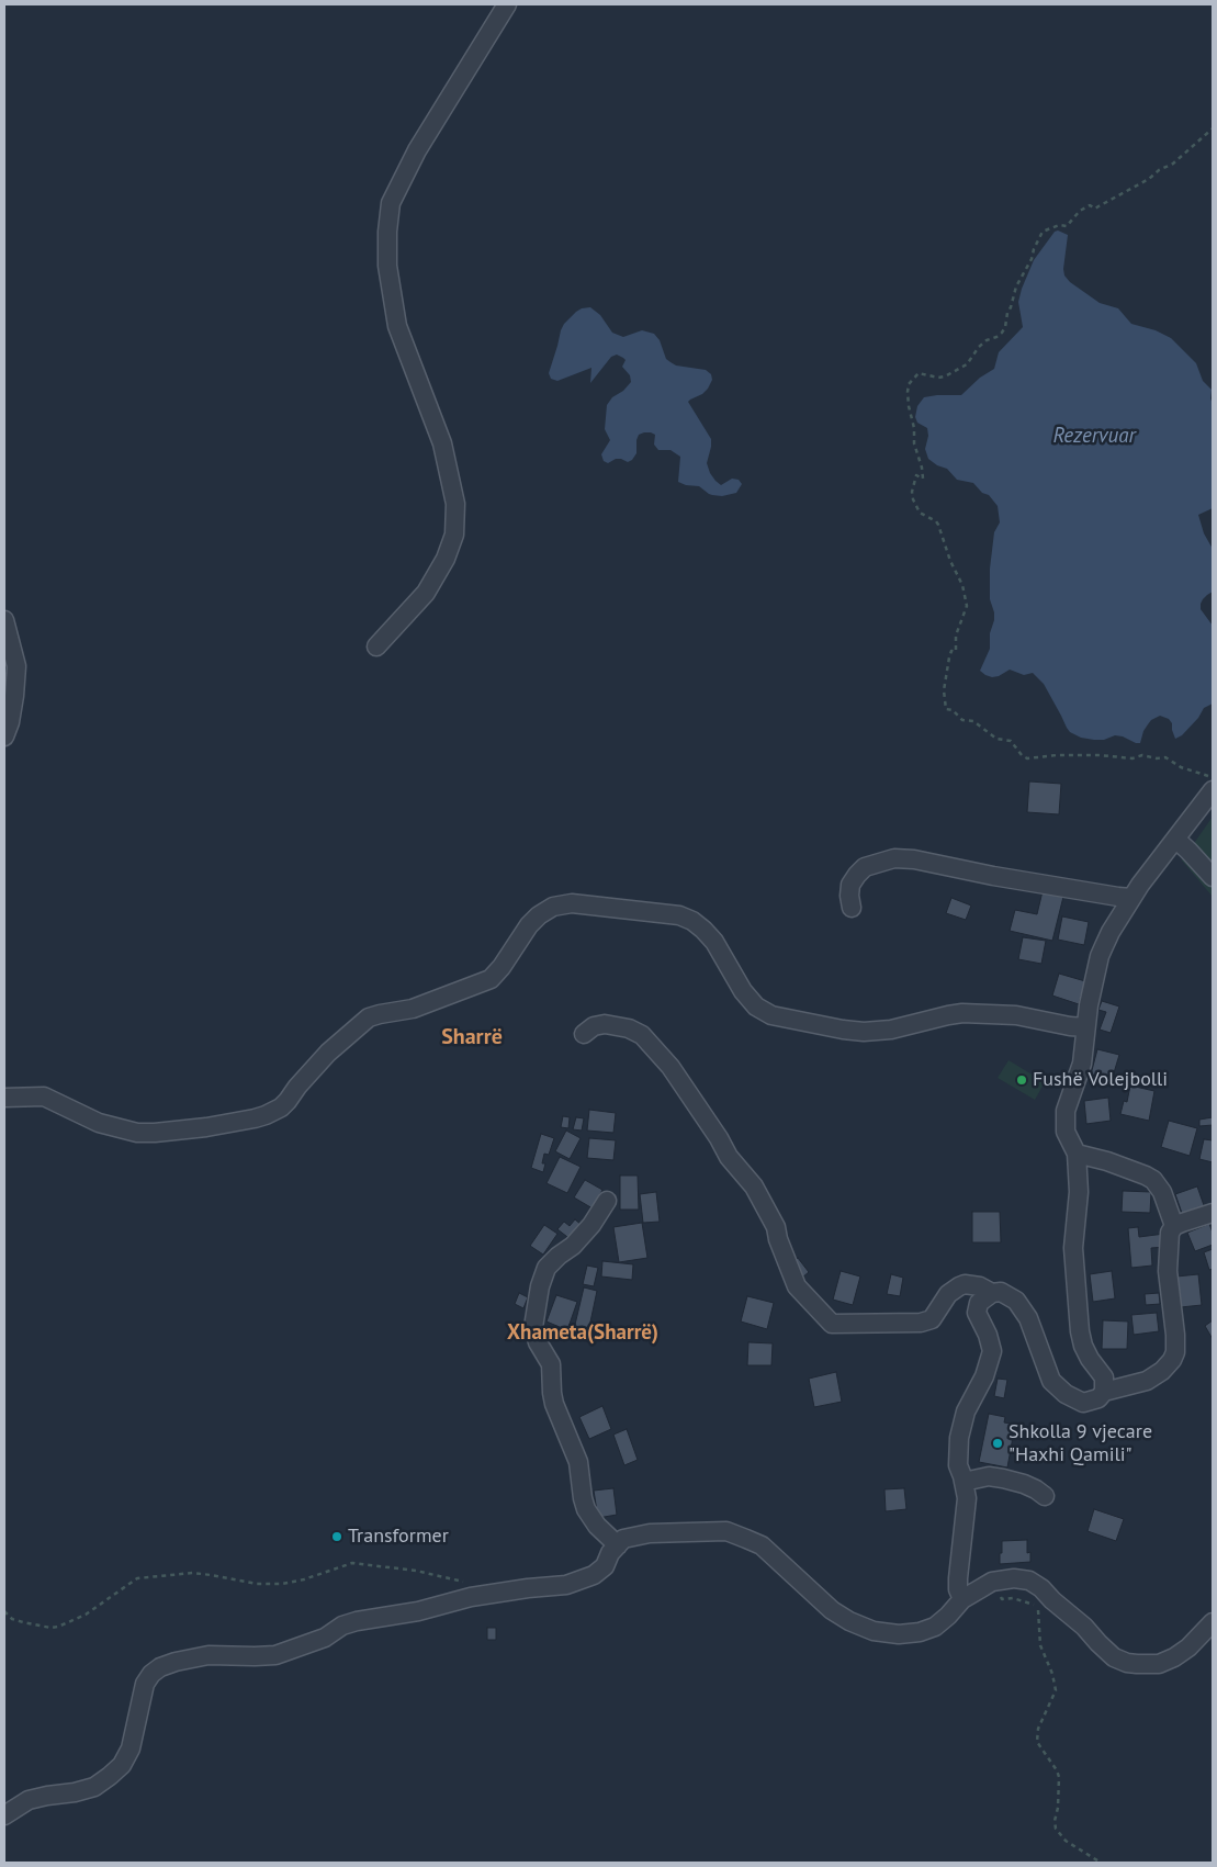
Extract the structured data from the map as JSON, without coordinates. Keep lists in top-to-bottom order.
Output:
{
  "districts": ["Sharrë", "Xhameta(Sharrë)"],
  "water": ["Rezervuar"],
  "places": ["Fushë Volejbolli", "Shkolla 9 vjecare \"Haxhi Qamili\"", "Transformer"]
}
